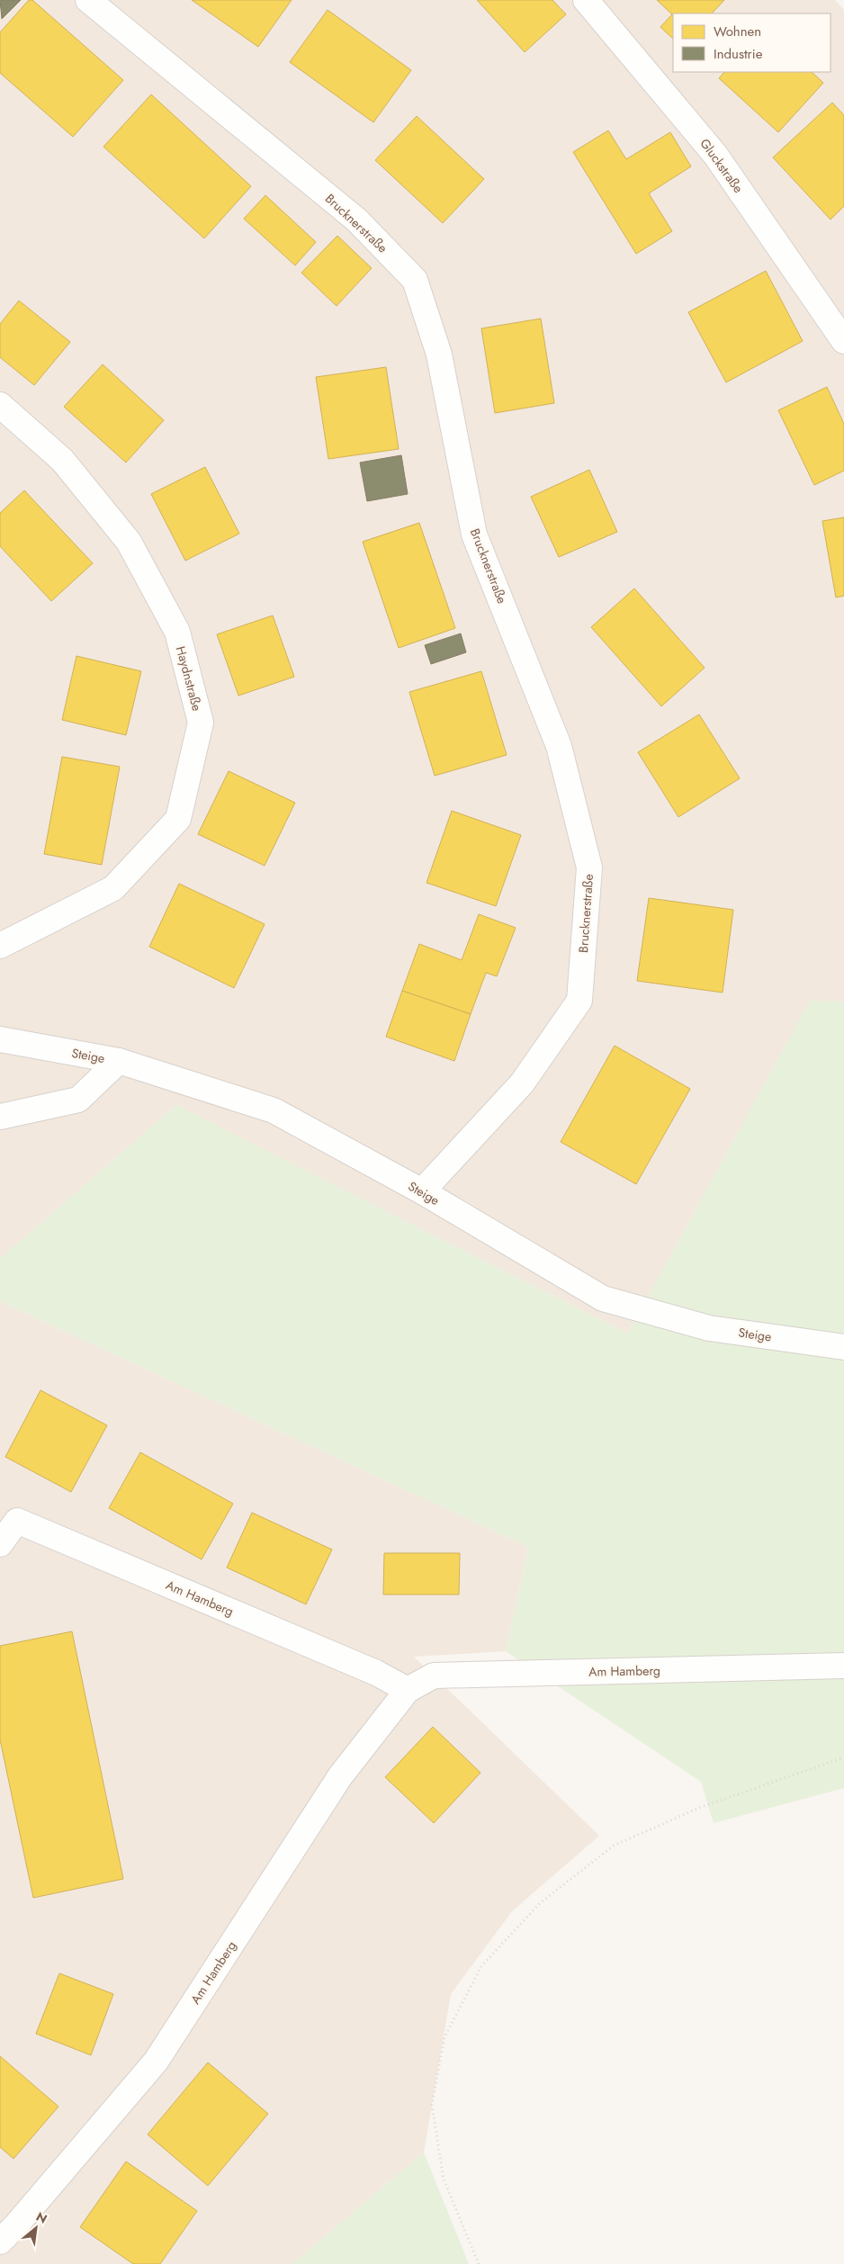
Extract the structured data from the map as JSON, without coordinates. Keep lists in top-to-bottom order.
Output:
{
  "streets": {
    "street": [
      "Gluckstraße",
      "Brucknerstraße",
      "Haydnstraße",
      "Steige",
      "Am Hamberg"
    ]
  },
  "crossings": [
    ["Brucknerstraße", "Steige"]
  ],
  "legend": ["Wohnen", "Industrie"],
  "north": "top right"
}
